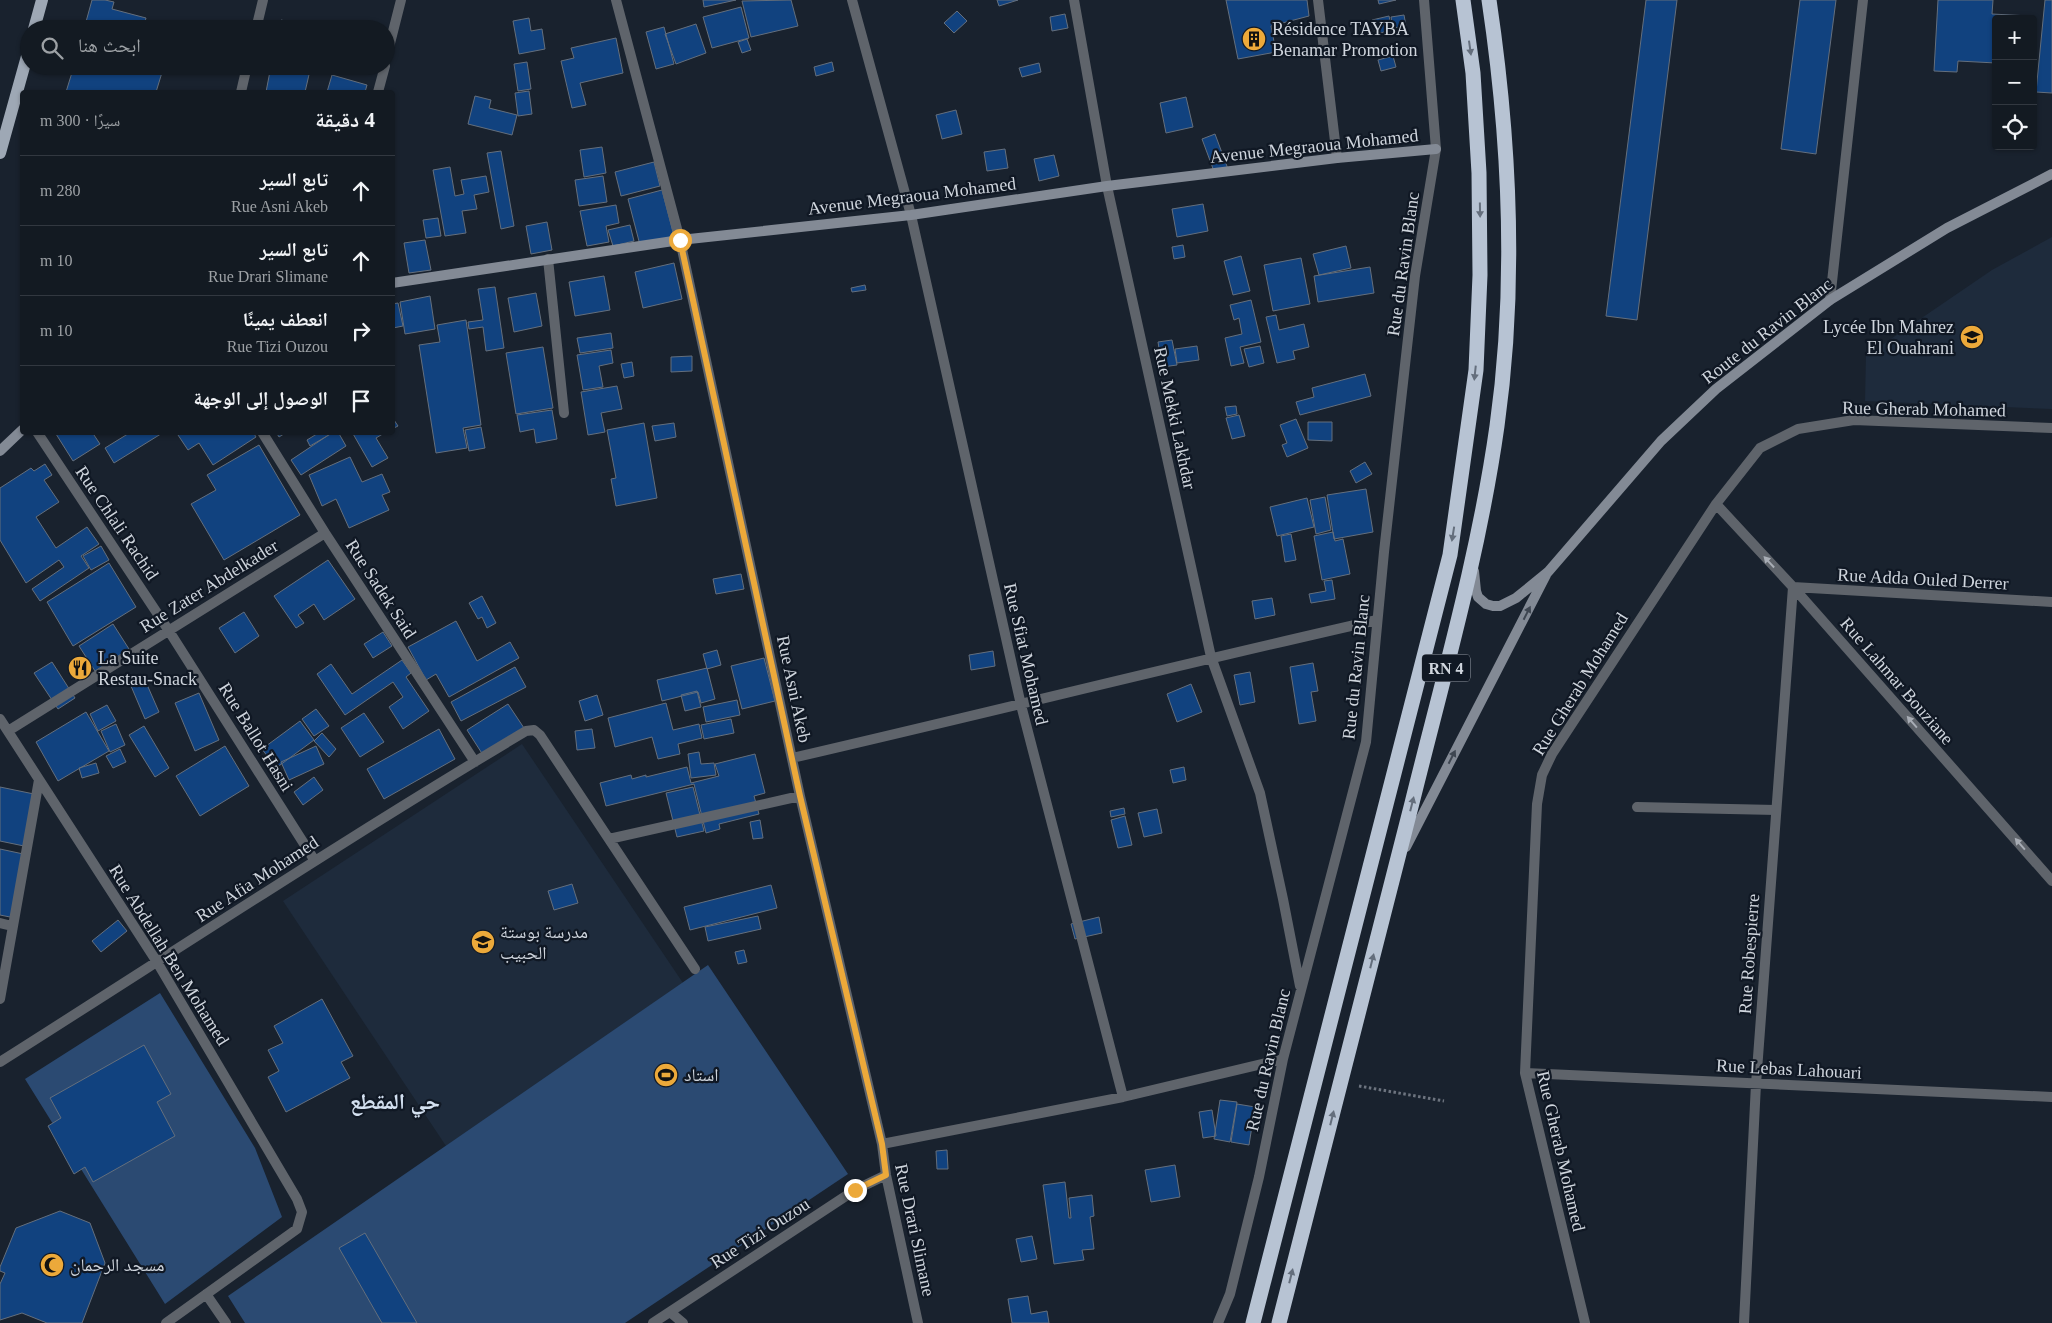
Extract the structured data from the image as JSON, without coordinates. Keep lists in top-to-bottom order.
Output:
{
  "streets": {
    "highway": ["RN 4"],
    "main road": ["Avenue Megraoua Mohamed", "Route du Ravin Blanc"],
    "street": [
      "Rue du Ravin Blanc",
      "Rue Gherab Mohamed",
      "Rue Mekki Lakhdar",
      "Rue Chlali Rachid",
      "Rue Adda Ouled Derrer",
      "Rue Zater Abdelkader",
      "Rue Sadek Said",
      "Rue Sfiat Mohamed",
      "Rue Lahmar Bouziane",
      "Rue Asni Akeb",
      "Rue Ballot Hasni",
      "Rue Afia Mohamed",
      "Rue Robespierre",
      "Rue Abdellah Ben Mohamed",
      "Rue Lebas Lahouari",
      "Rue Drari Slimane",
      "Rue Tizi Ouzou"
    ]
  },
  "crossings": [
    ["Avenue Megraoua Mohamed", "Rue du Ravin Blanc"],
    ["Avenue Megraoua Mohamed", "Rue Mekki Lakhdar"],
    ["Avenue Megraoua Mohamed", "Rue Sfiat Mohamed"],
    ["Avenue Megraoua Mohamed", "Rue Asni Akeb"],
    ["Rue du Ravin Blanc", "Rue Mekki Lakhdar"],
    ["Rue Gherab Mohamed", "Rue Lahmar Bouziane"],
    ["Rue Gherab Mohamed", "Rue Lebas Lahouari"],
    ["Rue Chlali Rachid", "Rue Zater Abdelkader"],
    ["Rue Chlali Rachid", "Rue Ballot Hasni"],
    ["Rue Adda Ouled Derrer", "Rue Lahmar Bouziane"],
    ["Rue Adda Ouled Derrer", "Rue Robespierre"],
    ["Rue Zater Abdelkader", "Rue Sadek Said"],
    ["Rue Zater Abdelkader", "Rue Ballot Hasni"],
    ["Rue Zater Abdelkader", "Rue Abdellah Ben Mohamed"],
    ["Rue Sadek Said", "Rue Afia Mohamed"],
    ["Rue Lahmar Bouziane", "Rue Robespierre"],
    ["Rue Asni Akeb", "Rue Drari Slimane"],
    ["Rue Ballot Hasni", "Rue Afia Mohamed"],
    ["Rue Afia Mohamed", "Rue Abdellah Ben Mohamed"],
    ["Rue Robespierre", "Rue Lebas Lahouari"],
    ["Rue Drari Slimane", "Rue Tizi Ouzou"]
  ],
  "one_way": ["Rue Lahmar Bouziane"],
  "districts": ["حي المقطع"],
  "places": {
    "building": ["Résidence TAYBA Benamar Promotion"],
    "school or university": ["Lycée Ibn Mahrez El Ouahrani", "مدرسة بوستة الحبيب"],
    "restaurant": ["La Suite Restau-Snack"],
    "sports": ["استاد"],
    "mosque": ["مسجد الرحمان"]
  },
  "page": {
    "map_buttons": ["+", "−"],
    "search": "ابحث هنا",
    "heading": ["4 دقيقة", "سيرًا · 300 m"],
    "list": [
      ["تابع السير", "Rue Asni Akeb", "280 m"],
      ["تابع السير", "Rue Drari Slimane", "10 m"],
      ["انعطف يمينًا", "Rue Tizi Ouzou", "10 m"],
      "الوصول إلى الوجهة"
    ]
  }
}
